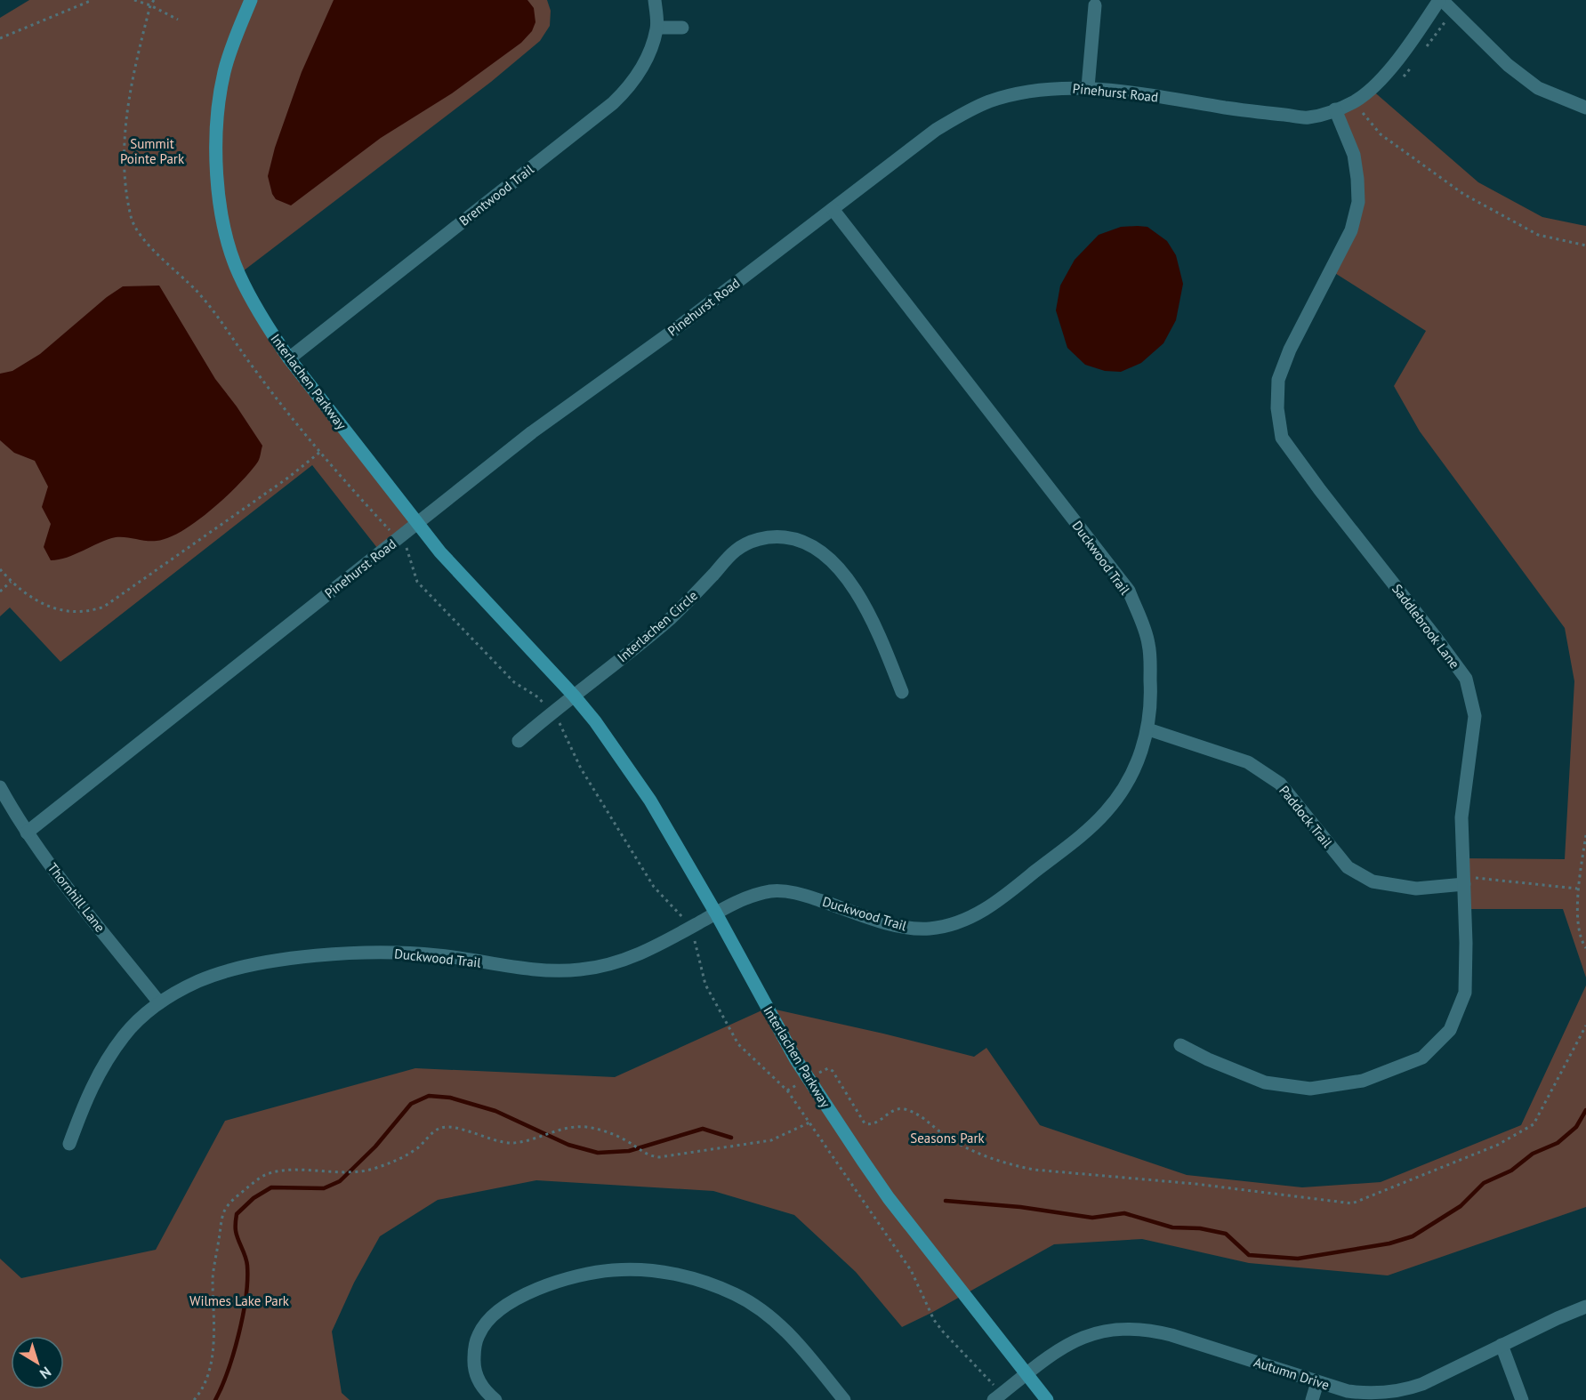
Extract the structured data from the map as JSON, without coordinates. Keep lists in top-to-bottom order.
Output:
{
  "streets": {
    "street": [
      "Pinehurst Road",
      "Brentwood Trail",
      "Interlachen Parkway",
      "Duckwood Trail",
      "Interlachen Circle",
      "Saddlebrook Lane",
      "Paddock Trail",
      "Thornhill Lane",
      "Autumn Drive"
    ]
  },
  "crossings": [
    ["Pinehurst Road", "Interlachen Parkway"],
    ["Pinehurst Road", "Duckwood Trail"],
    ["Pinehurst Road", "Saddlebrook Lane"],
    ["Pinehurst Road", "Thornhill Lane"],
    ["Brentwood Trail", "Interlachen Parkway"],
    ["Interlachen Parkway", "Duckwood Trail"],
    ["Interlachen Parkway", "Interlachen Circle"],
    ["Interlachen Parkway", "Autumn Drive"],
    ["Duckwood Trail", "Paddock Trail"],
    ["Duckwood Trail", "Thornhill Lane"],
    ["Saddlebrook Lane", "Paddock Trail"]
  ],
  "parks": ["Summit Pointe Park", "Seasons Park", "Wilmes Lake Park"],
  "north": "bottom right"
}
